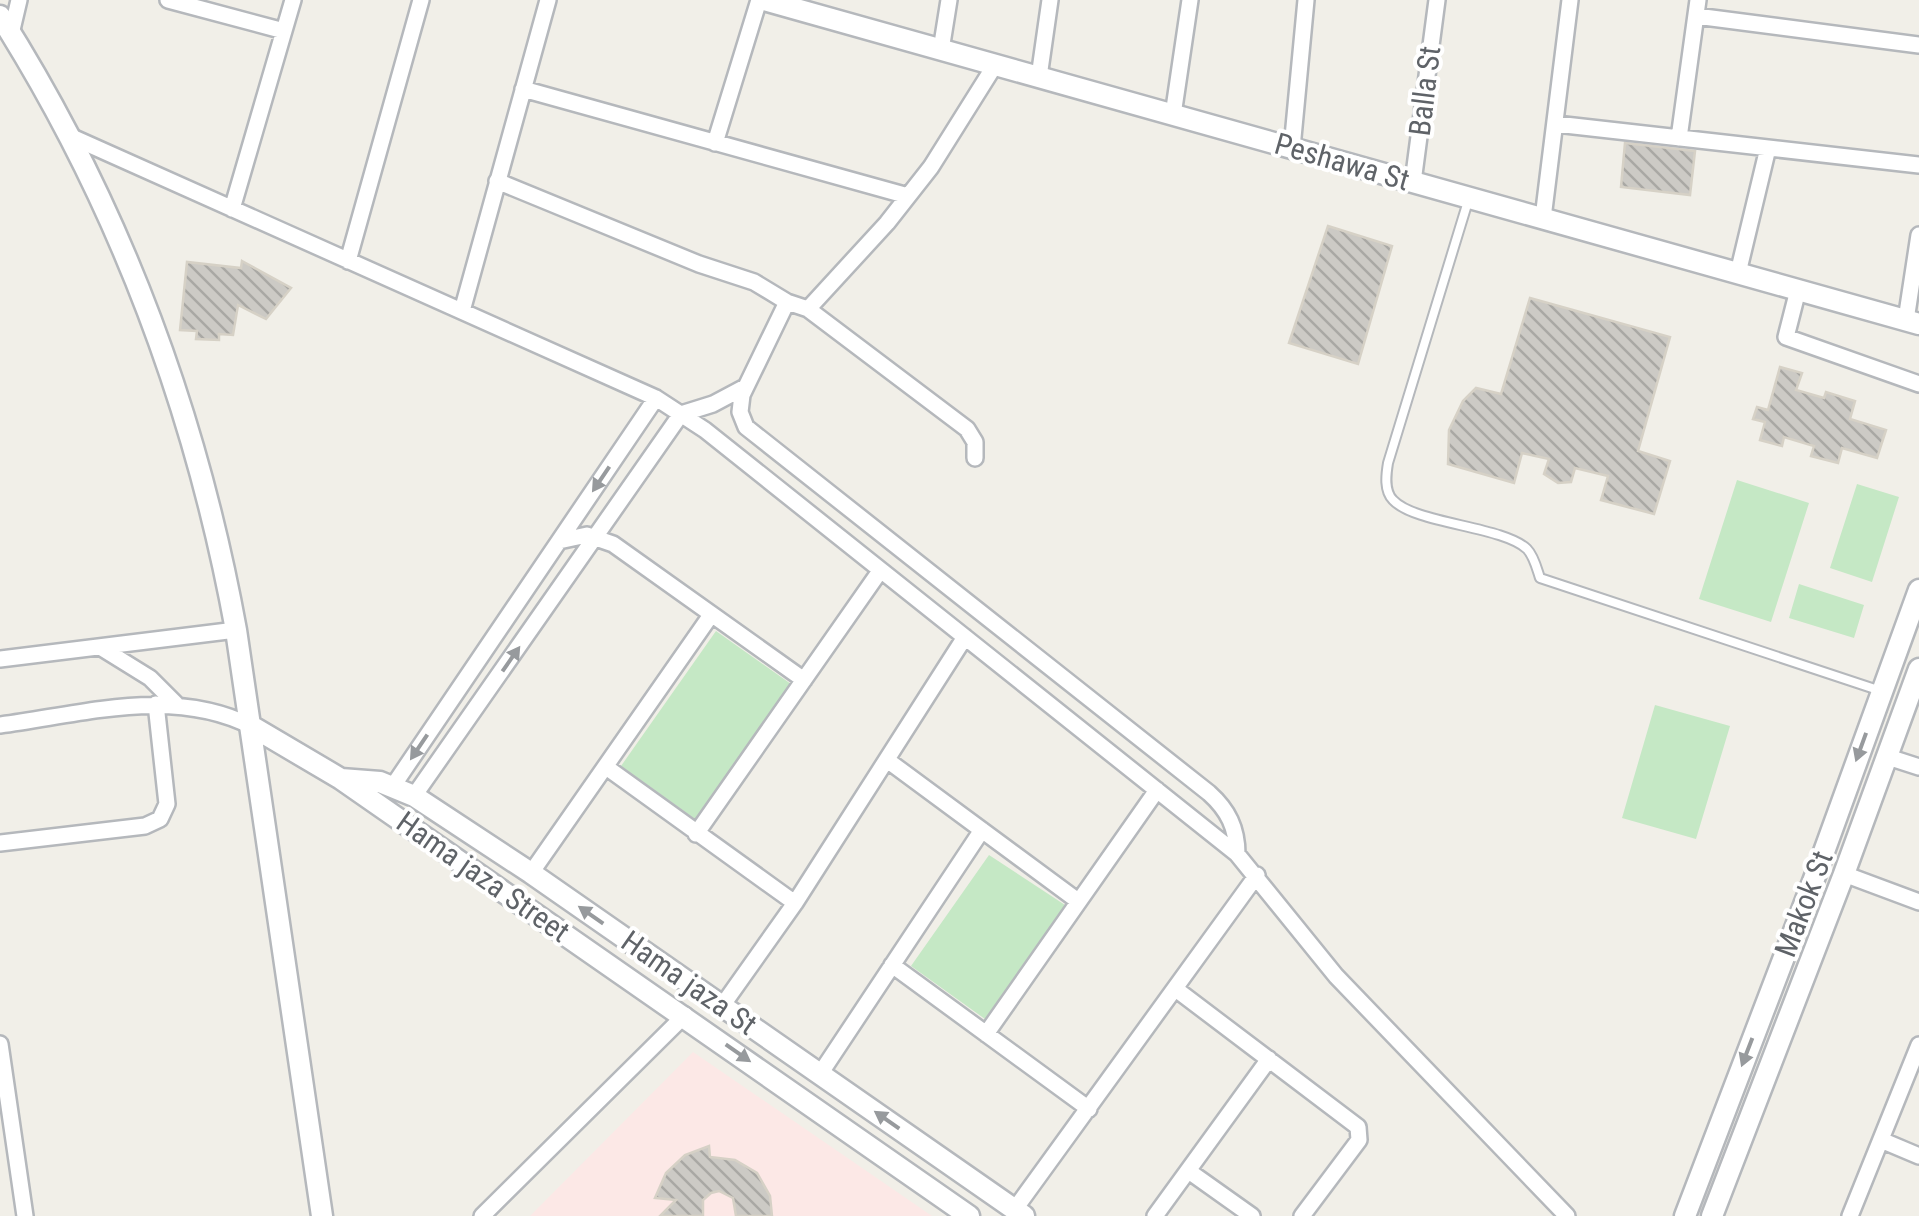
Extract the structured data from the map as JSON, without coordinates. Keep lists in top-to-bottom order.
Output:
{
  "streets": {
    "street": [
      "Balla St",
      "Peshawa St",
      "Hama jaza Street",
      "Makok St",
      "Hama jaza St"
    ]
  },
  "crossings": [
    ["Balla St", "Peshawa St"],
    ["Hama jaza Street", "Hama jaza St"]
  ]
}
